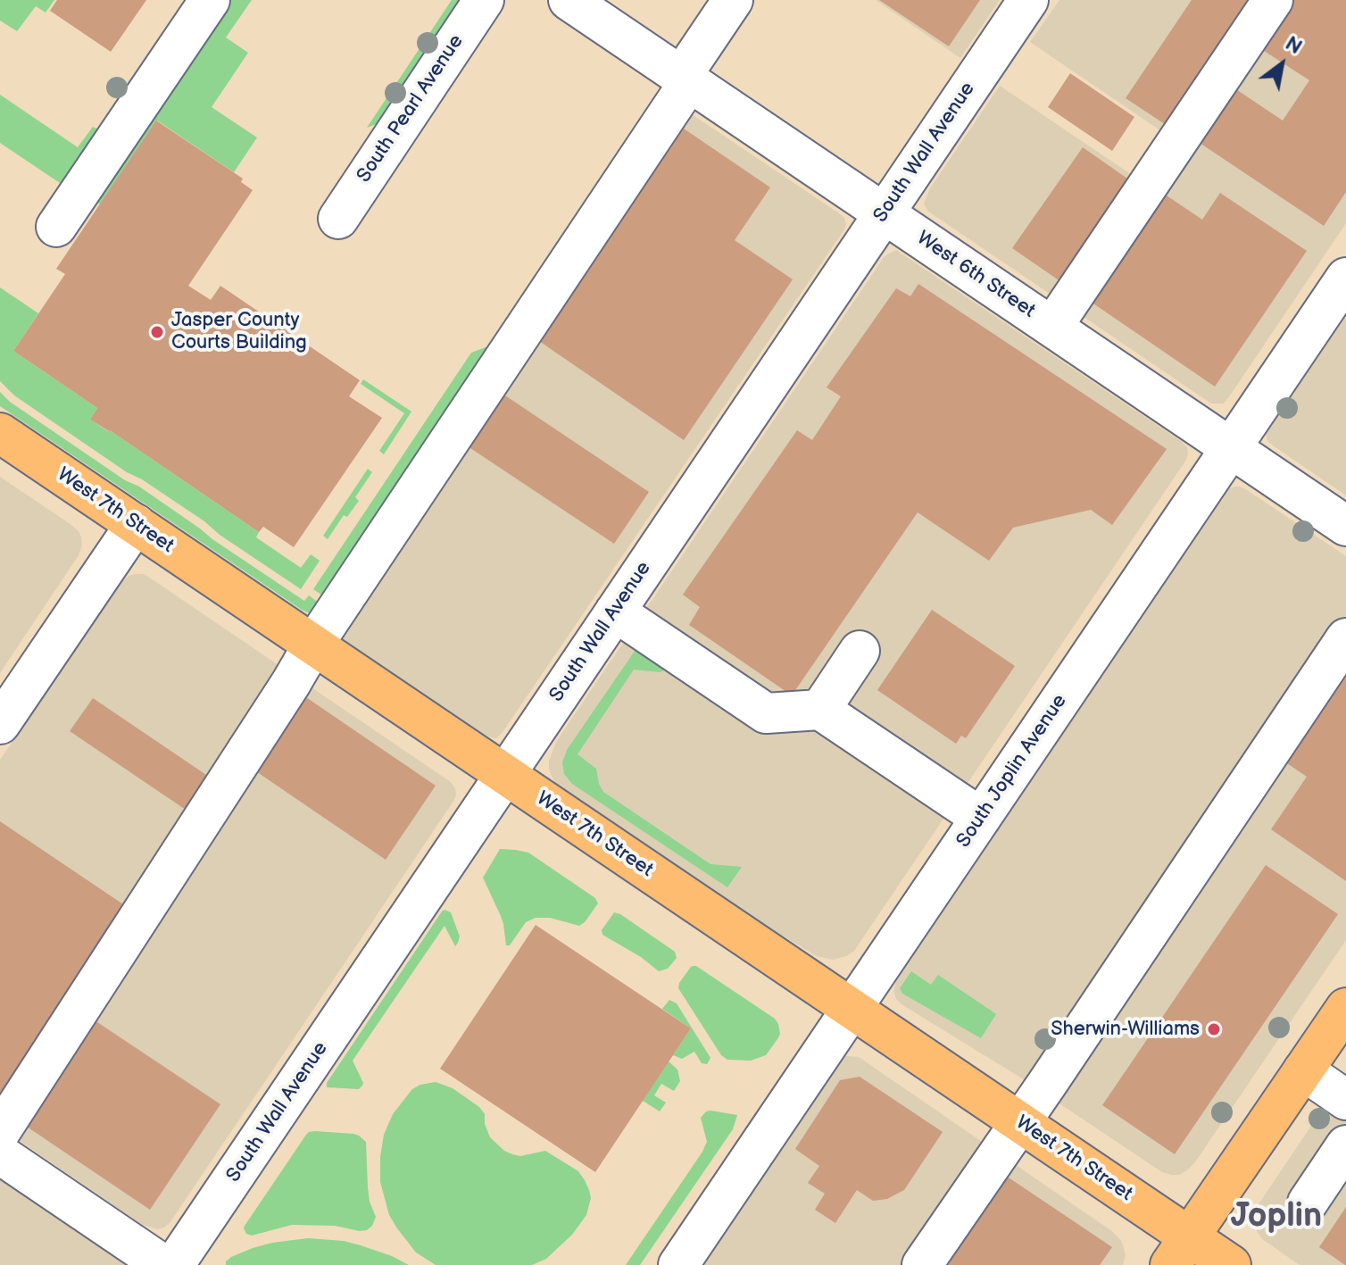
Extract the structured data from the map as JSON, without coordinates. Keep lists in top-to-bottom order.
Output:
{
  "streets": {
    "main road": ["West 7th Street"],
    "street": [
      "South Pearl Avenue",
      "South Wall Avenue",
      "West 6th Street",
      "South Joplin Avenue"
    ]
  },
  "crossings": [
    ["South Wall Avenue", "West 6th Street"],
    ["South Wall Avenue", "West 7th Street"],
    ["West 6th Street", "South Joplin Avenue"],
    ["West 7th Street", "South Joplin Avenue"]
  ],
  "districts": ["Joplin"],
  "places": ["Jasper County Courts Building", "Sherwin-Williams"],
  "north": "top right"
}
